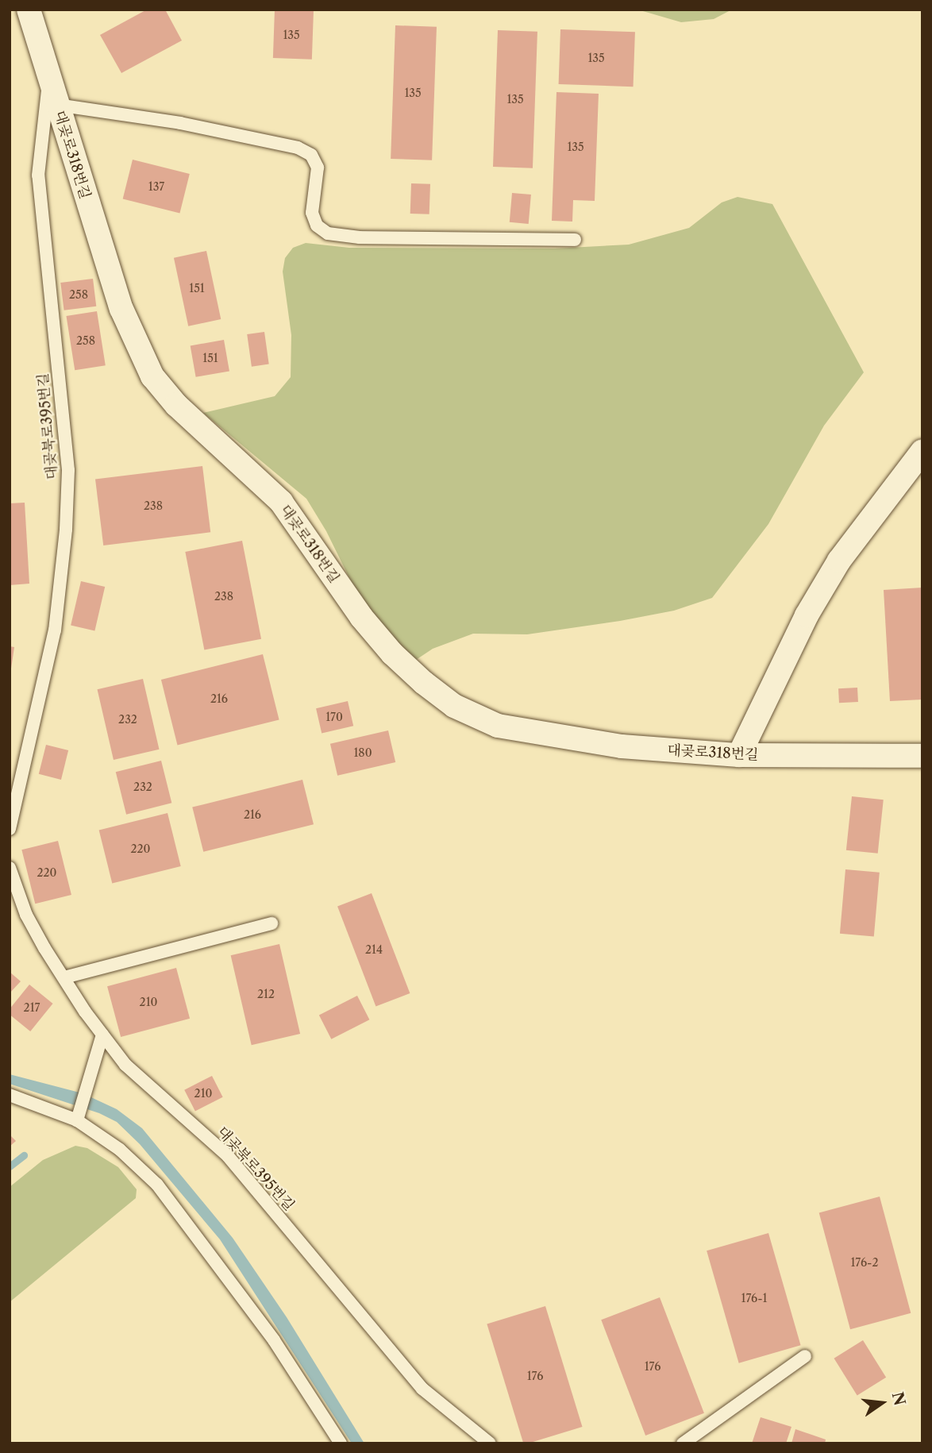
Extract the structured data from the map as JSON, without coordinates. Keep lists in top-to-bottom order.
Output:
{
  "streets": {
    "street": ["대곶로318번길"],
    "lane": ["대곶북로395번길"]
  },
  "crossings": [
    ["대곶로318번길", "대곶북로395번길"]
  ],
  "house_numbers": [
    "135",
    "135",
    "135",
    "135",
    "135",
    "137",
    "151",
    "258",
    "258",
    "151",
    "238",
    "238",
    "216",
    "170",
    "232",
    "180",
    "232",
    "216",
    "220",
    "220",
    "214",
    "212",
    "210",
    "217",
    "210",
    "176-2",
    "176-1",
    "176",
    "176"
  ],
  "north": "right"
}
